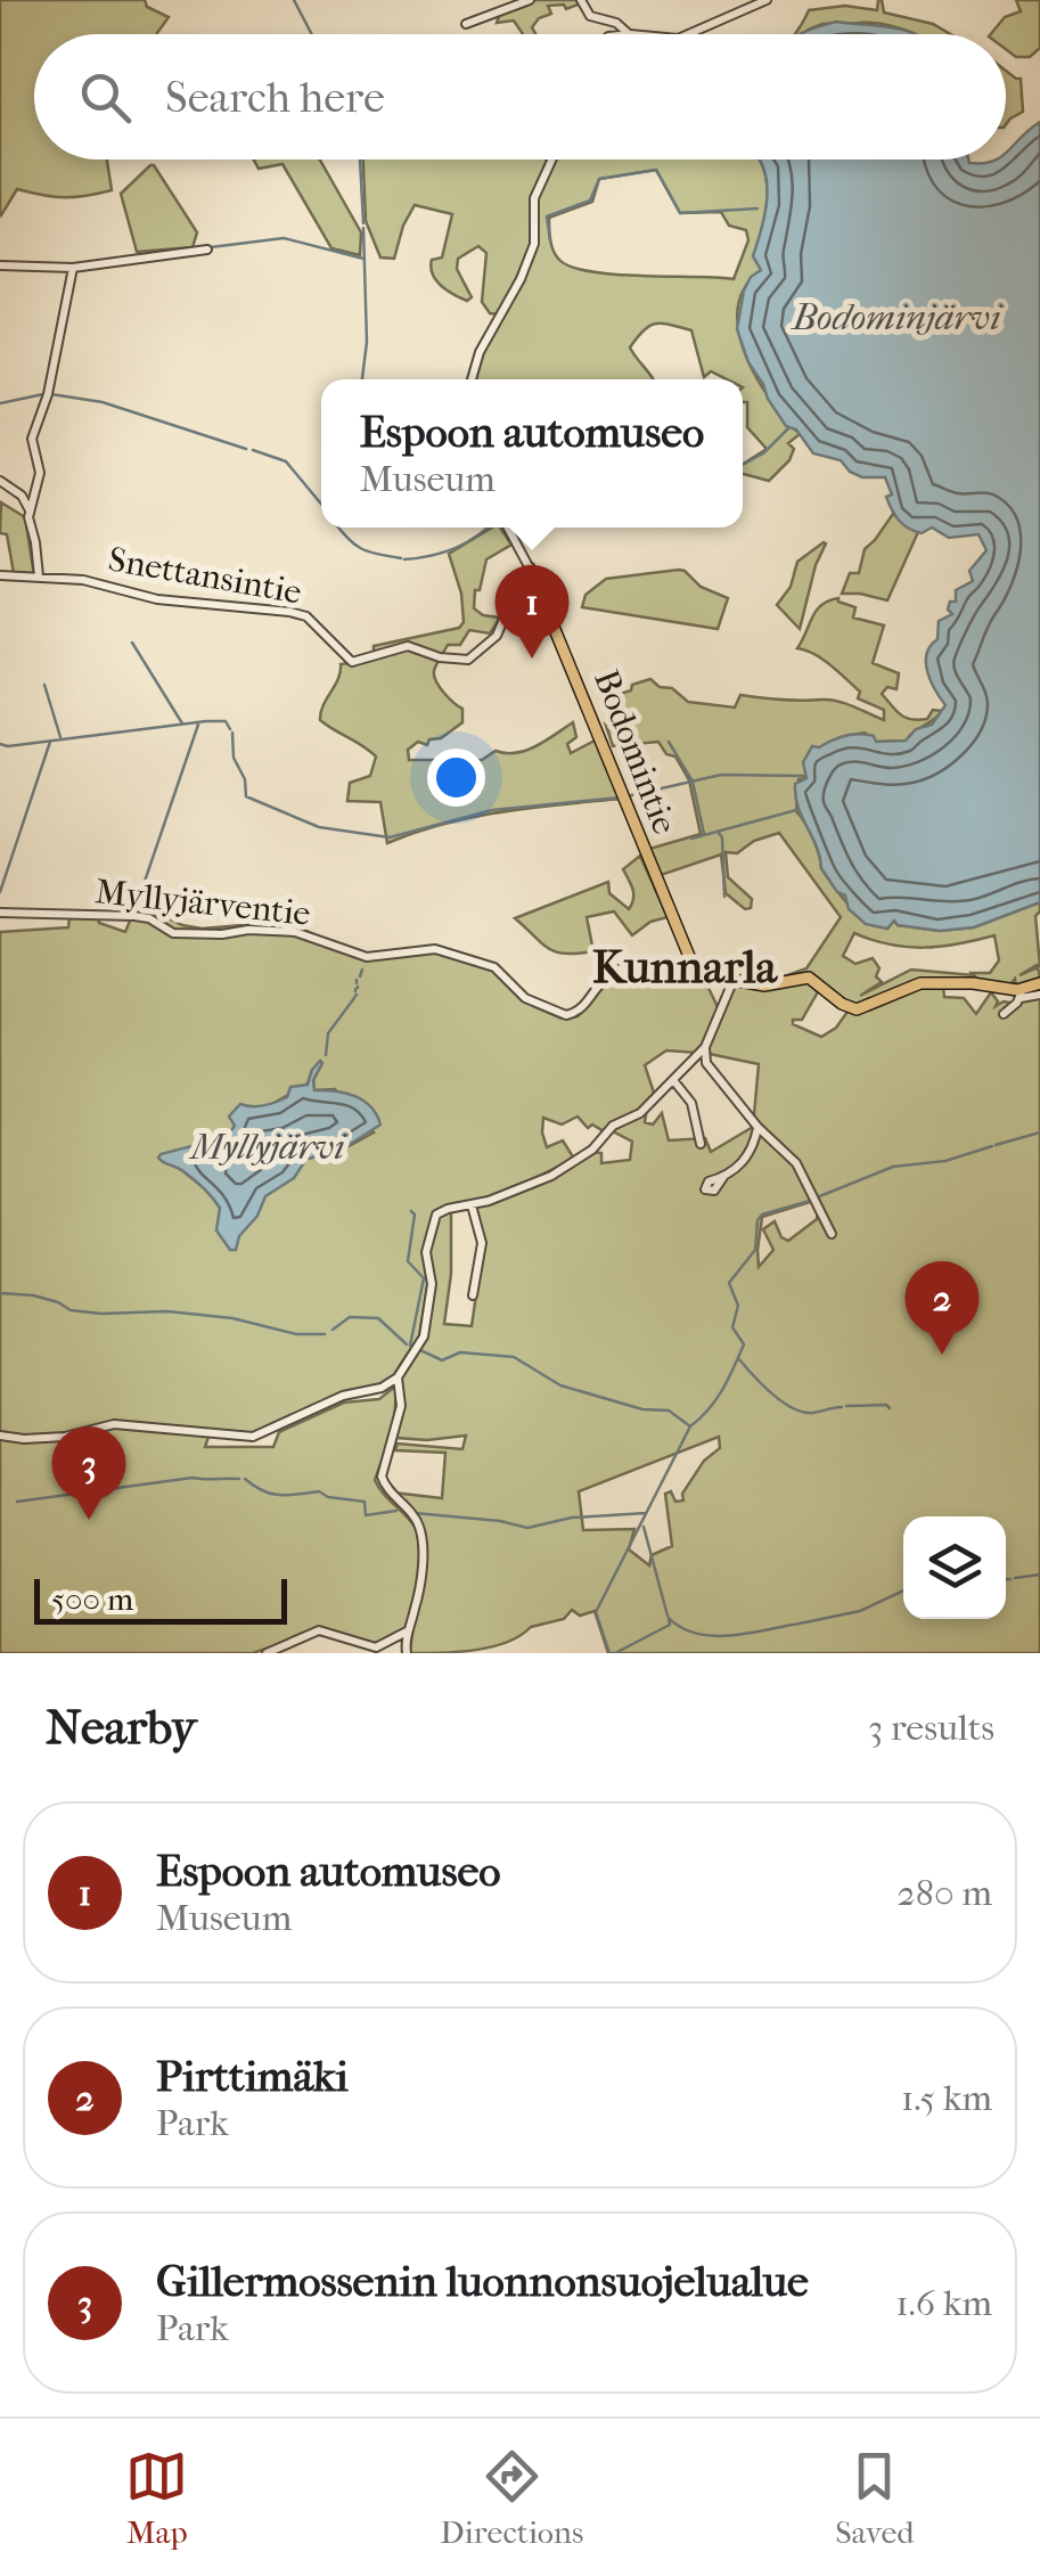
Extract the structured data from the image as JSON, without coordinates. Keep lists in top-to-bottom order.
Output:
{
  "streets": {
    "main road": ["Bodomintie"],
    "street": ["Snettansintie", "Myllyjärventie"]
  },
  "crossings": [
    ["Snettansintie", "Bodomintie"],
    ["Bodomintie", "Myllyjärventie"]
  ],
  "districts": ["Kunnarla"],
  "water": ["Bodominjärvi", "Myllyjärvi"],
  "scale_bar": "500 m",
  "page": {
    "search": "Search here",
    "popup": ["Espoon automuseo", "Museum"],
    "pins": ["1", "2", "3"],
    "scale": "500 m",
    "heading": ["Nearby", "3 results"],
    "list": [
      {
        "mark": "1",
        "name": "Espoon automuseo",
        "note": "Museum",
        "value": "280 m"
      },
      {
        "mark": "2",
        "name": "Pirttimäki",
        "note": "Park",
        "value": "1.5 km"
      },
      {
        "mark": "3",
        "name": "Gillermossenin luonnonsuojelualue",
        "note": "Park",
        "value": "1.6 km"
      }
    ],
    "nav": ["Map", "Directions", "Saved"]
  }
}
